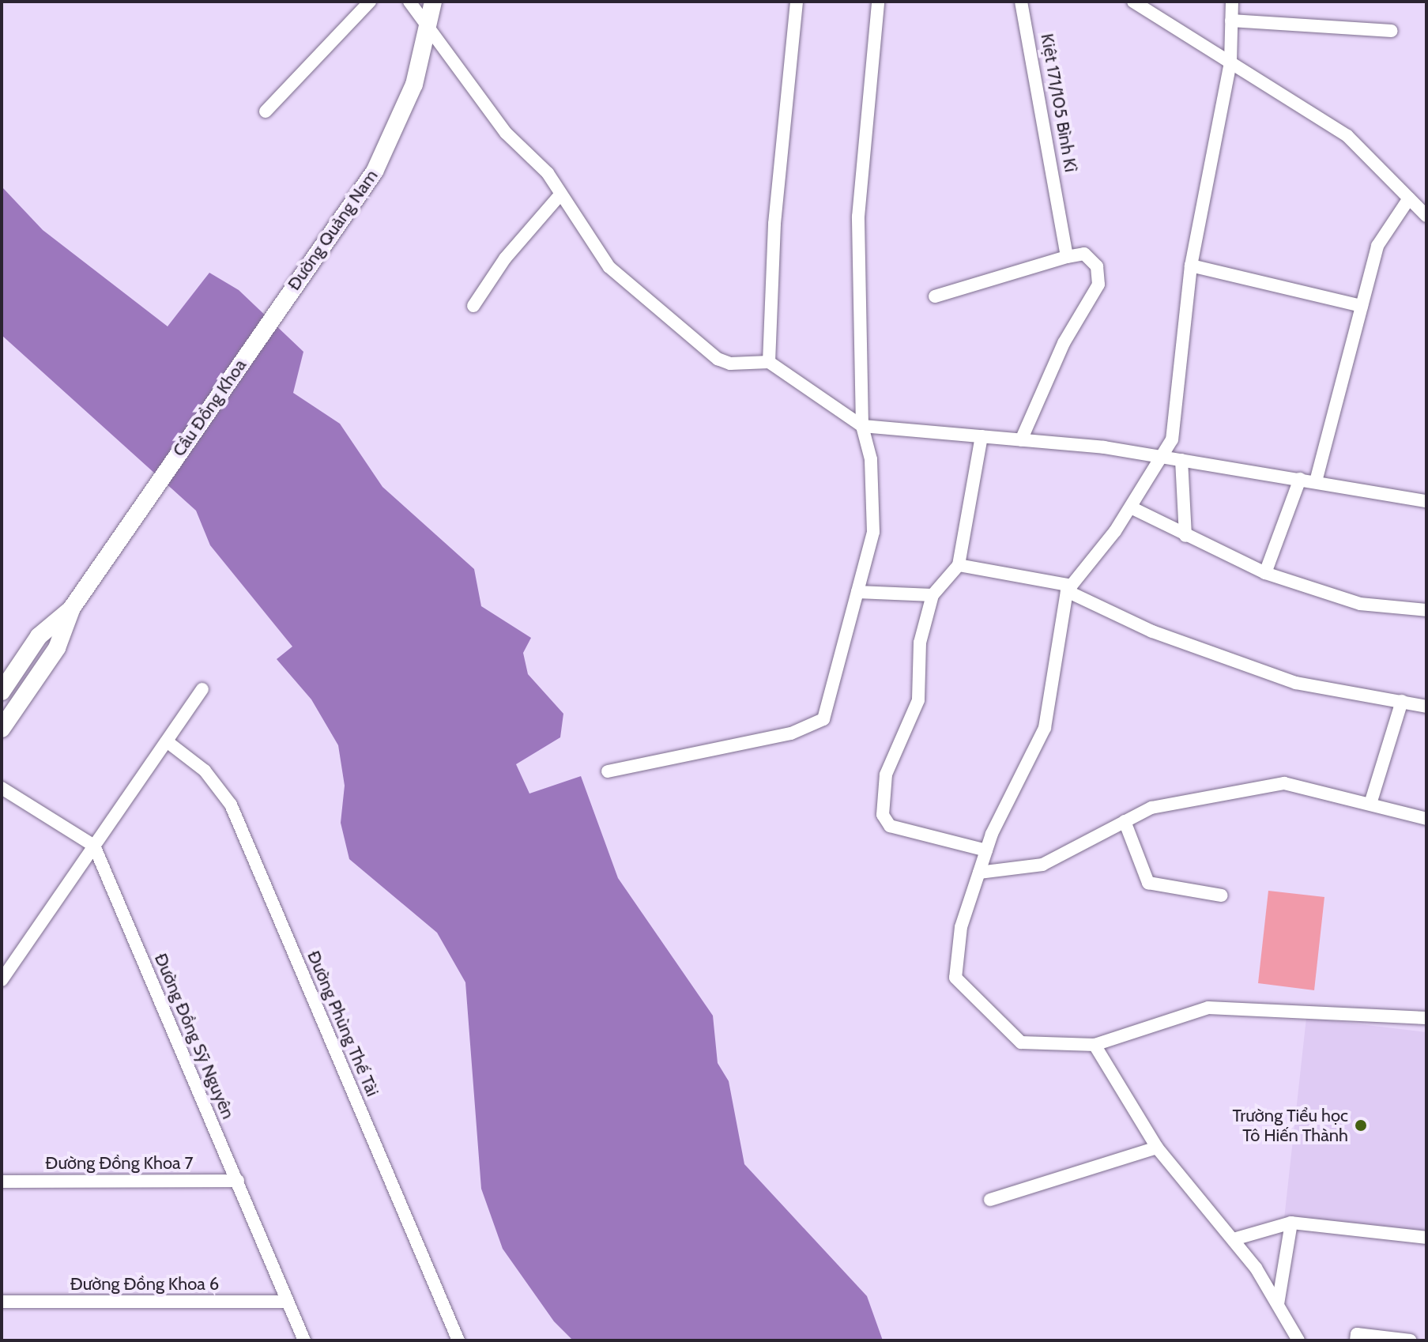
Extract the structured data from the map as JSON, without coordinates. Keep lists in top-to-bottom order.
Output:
{
  "streets": {
    "main road": ["Đường Quảng Nam", "Cầu Đồng Khoa"],
    "street": [
      "Kiệt 171/105 Bình Kì",
      "Đường Phùng Thế Tài",
      "Đường Đồng Sỹ Nguyên",
      "Đường Đồng Khoa 7",
      "Đường Đồng Khoa 6"
    ]
  },
  "crossings": [
    ["Đường Quảng Nam", "Cầu Đồng Khoa"],
    ["Đường Đồng Sỹ Nguyên", "Đường Đồng Khoa 7"],
    ["Đường Đồng Sỹ Nguyên", "Đường Đồng Khoa 6"]
  ],
  "places": ["Trường Tiểu học Tô Hiến Thành"]
}
